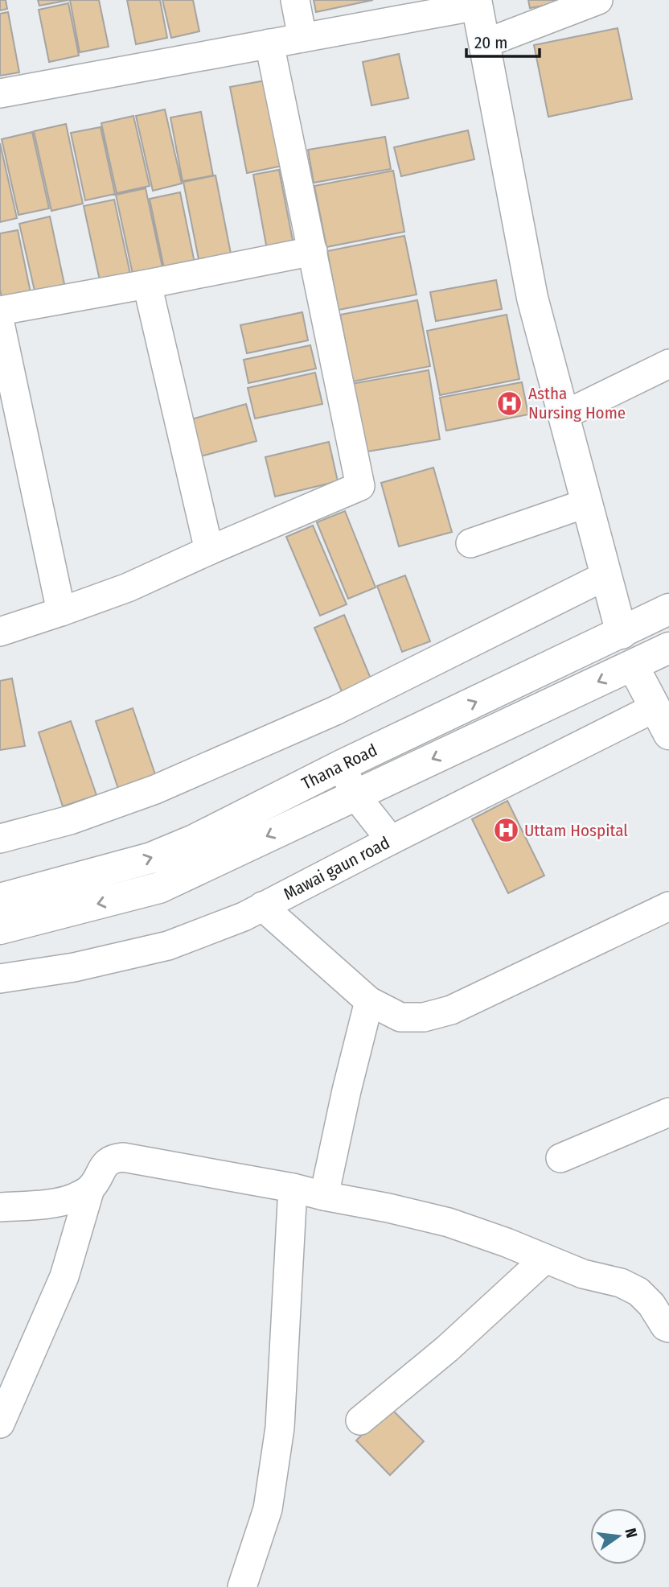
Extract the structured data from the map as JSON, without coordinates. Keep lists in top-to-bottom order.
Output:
{
  "streets": {
    "street": ["Thana Road", "Mawai gaun road"]
  },
  "places": {
    "hospital": ["Astha Nursing Home", "Uttam Hospital"]
  },
  "scale_bar": "20 m",
  "north": "right"
}
